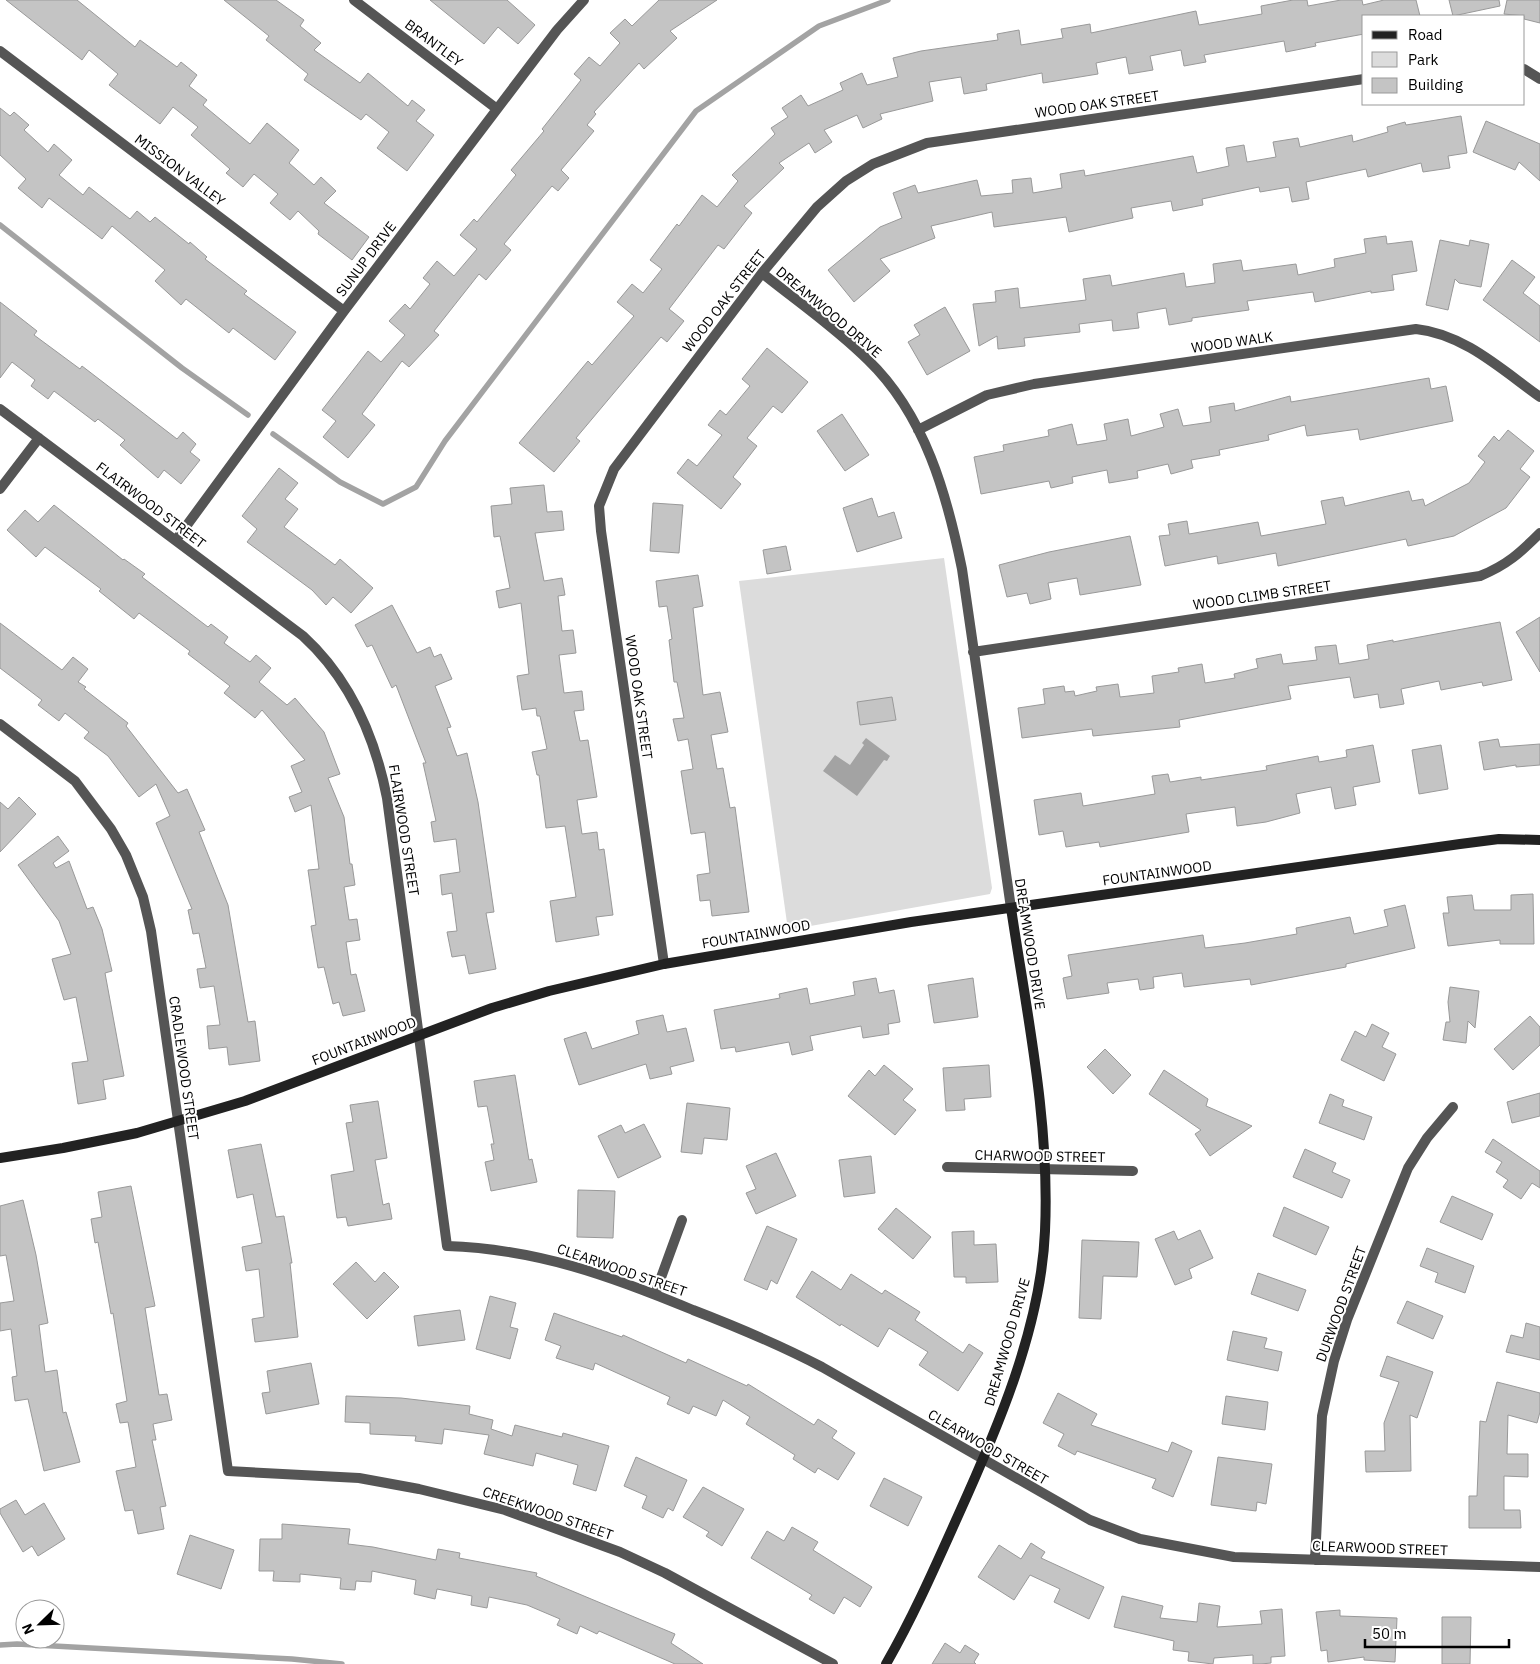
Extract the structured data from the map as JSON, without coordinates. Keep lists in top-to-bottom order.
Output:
{
  "streets": {
    "street": [
      "BRANTLEY",
      "WOOD OAK STREET",
      "MISSION VALLEY",
      "SUNUP DRIVE",
      "DREAMWOOD DRIVE",
      "WOOD WALK",
      "FLAIRWOOD STREET",
      "WOOD CLIMB STREET",
      "FOUNTAINWOOD",
      "CRADLEWOOD STREET",
      "CHARWOOD STREET",
      "CLEARWOOD STREET",
      "DURWOOD STREET",
      "CREEKWOOD STREET"
    ]
  },
  "crossings": [
    ["BRANTLEY", "SUNUP DRIVE"],
    ["WOOD OAK STREET", "DREAMWOOD DRIVE"],
    ["WOOD OAK STREET", "FOUNTAINWOOD"],
    ["MISSION VALLEY", "SUNUP DRIVE"],
    ["SUNUP DRIVE", "FLAIRWOOD STREET"],
    ["DREAMWOOD DRIVE", "WOOD WALK"],
    ["DREAMWOOD DRIVE", "WOOD CLIMB STREET"],
    ["DREAMWOOD DRIVE", "FOUNTAINWOOD"],
    ["DREAMWOOD DRIVE", "CHARWOOD STREET"],
    ["DREAMWOOD DRIVE", "CLEARWOOD STREET"],
    ["FLAIRWOOD STREET", "FOUNTAINWOOD"],
    ["FLAIRWOOD STREET", "CLEARWOOD STREET"],
    ["FOUNTAINWOOD", "CRADLEWOOD STREET"],
    ["CRADLEWOOD STREET", "CREEKWOOD STREET"],
    ["CLEARWOOD STREET", "DURWOOD STREET"]
  ],
  "legend": ["Road", "Park", "Building"],
  "scale_bar": "50 m",
  "north": "bottom left"
}
